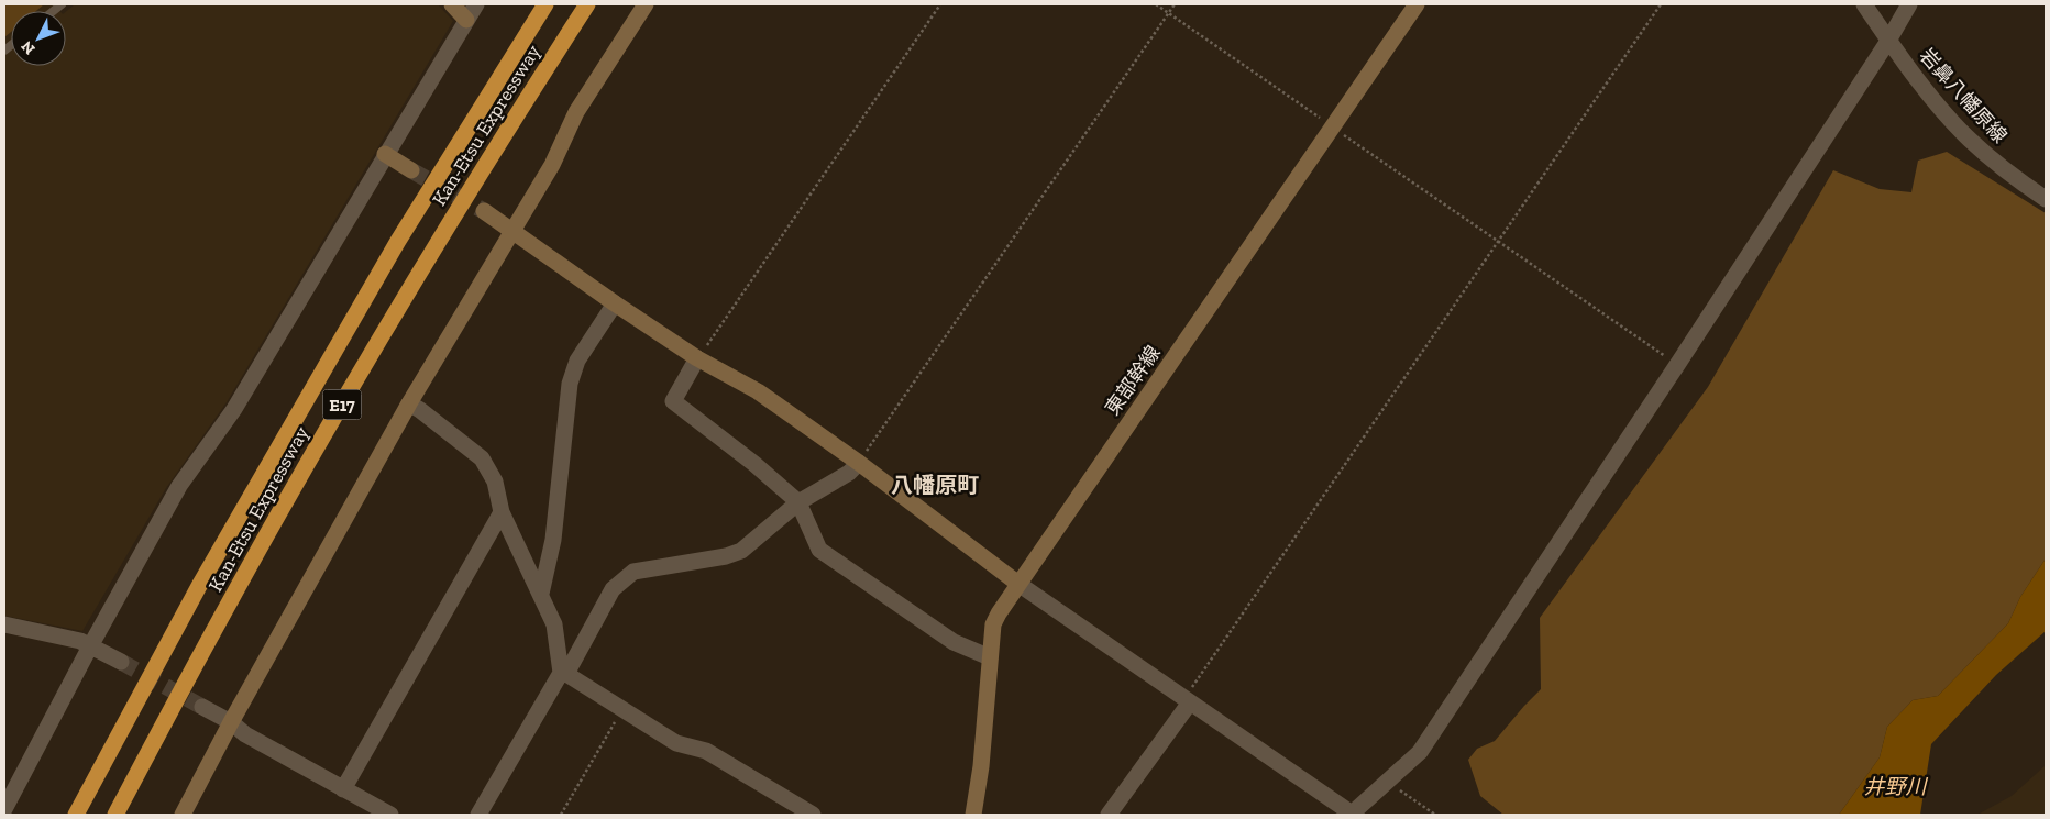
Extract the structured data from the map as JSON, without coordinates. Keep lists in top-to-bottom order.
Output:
{
  "streets": {
    "highway": ["Kan-Etsu Expressway", "E17"],
    "street": ["岩鼻八幡原線", "東部幹線"]
  },
  "districts": ["八幡原町"],
  "water": ["井野川"],
  "north": "bottom left"
}
